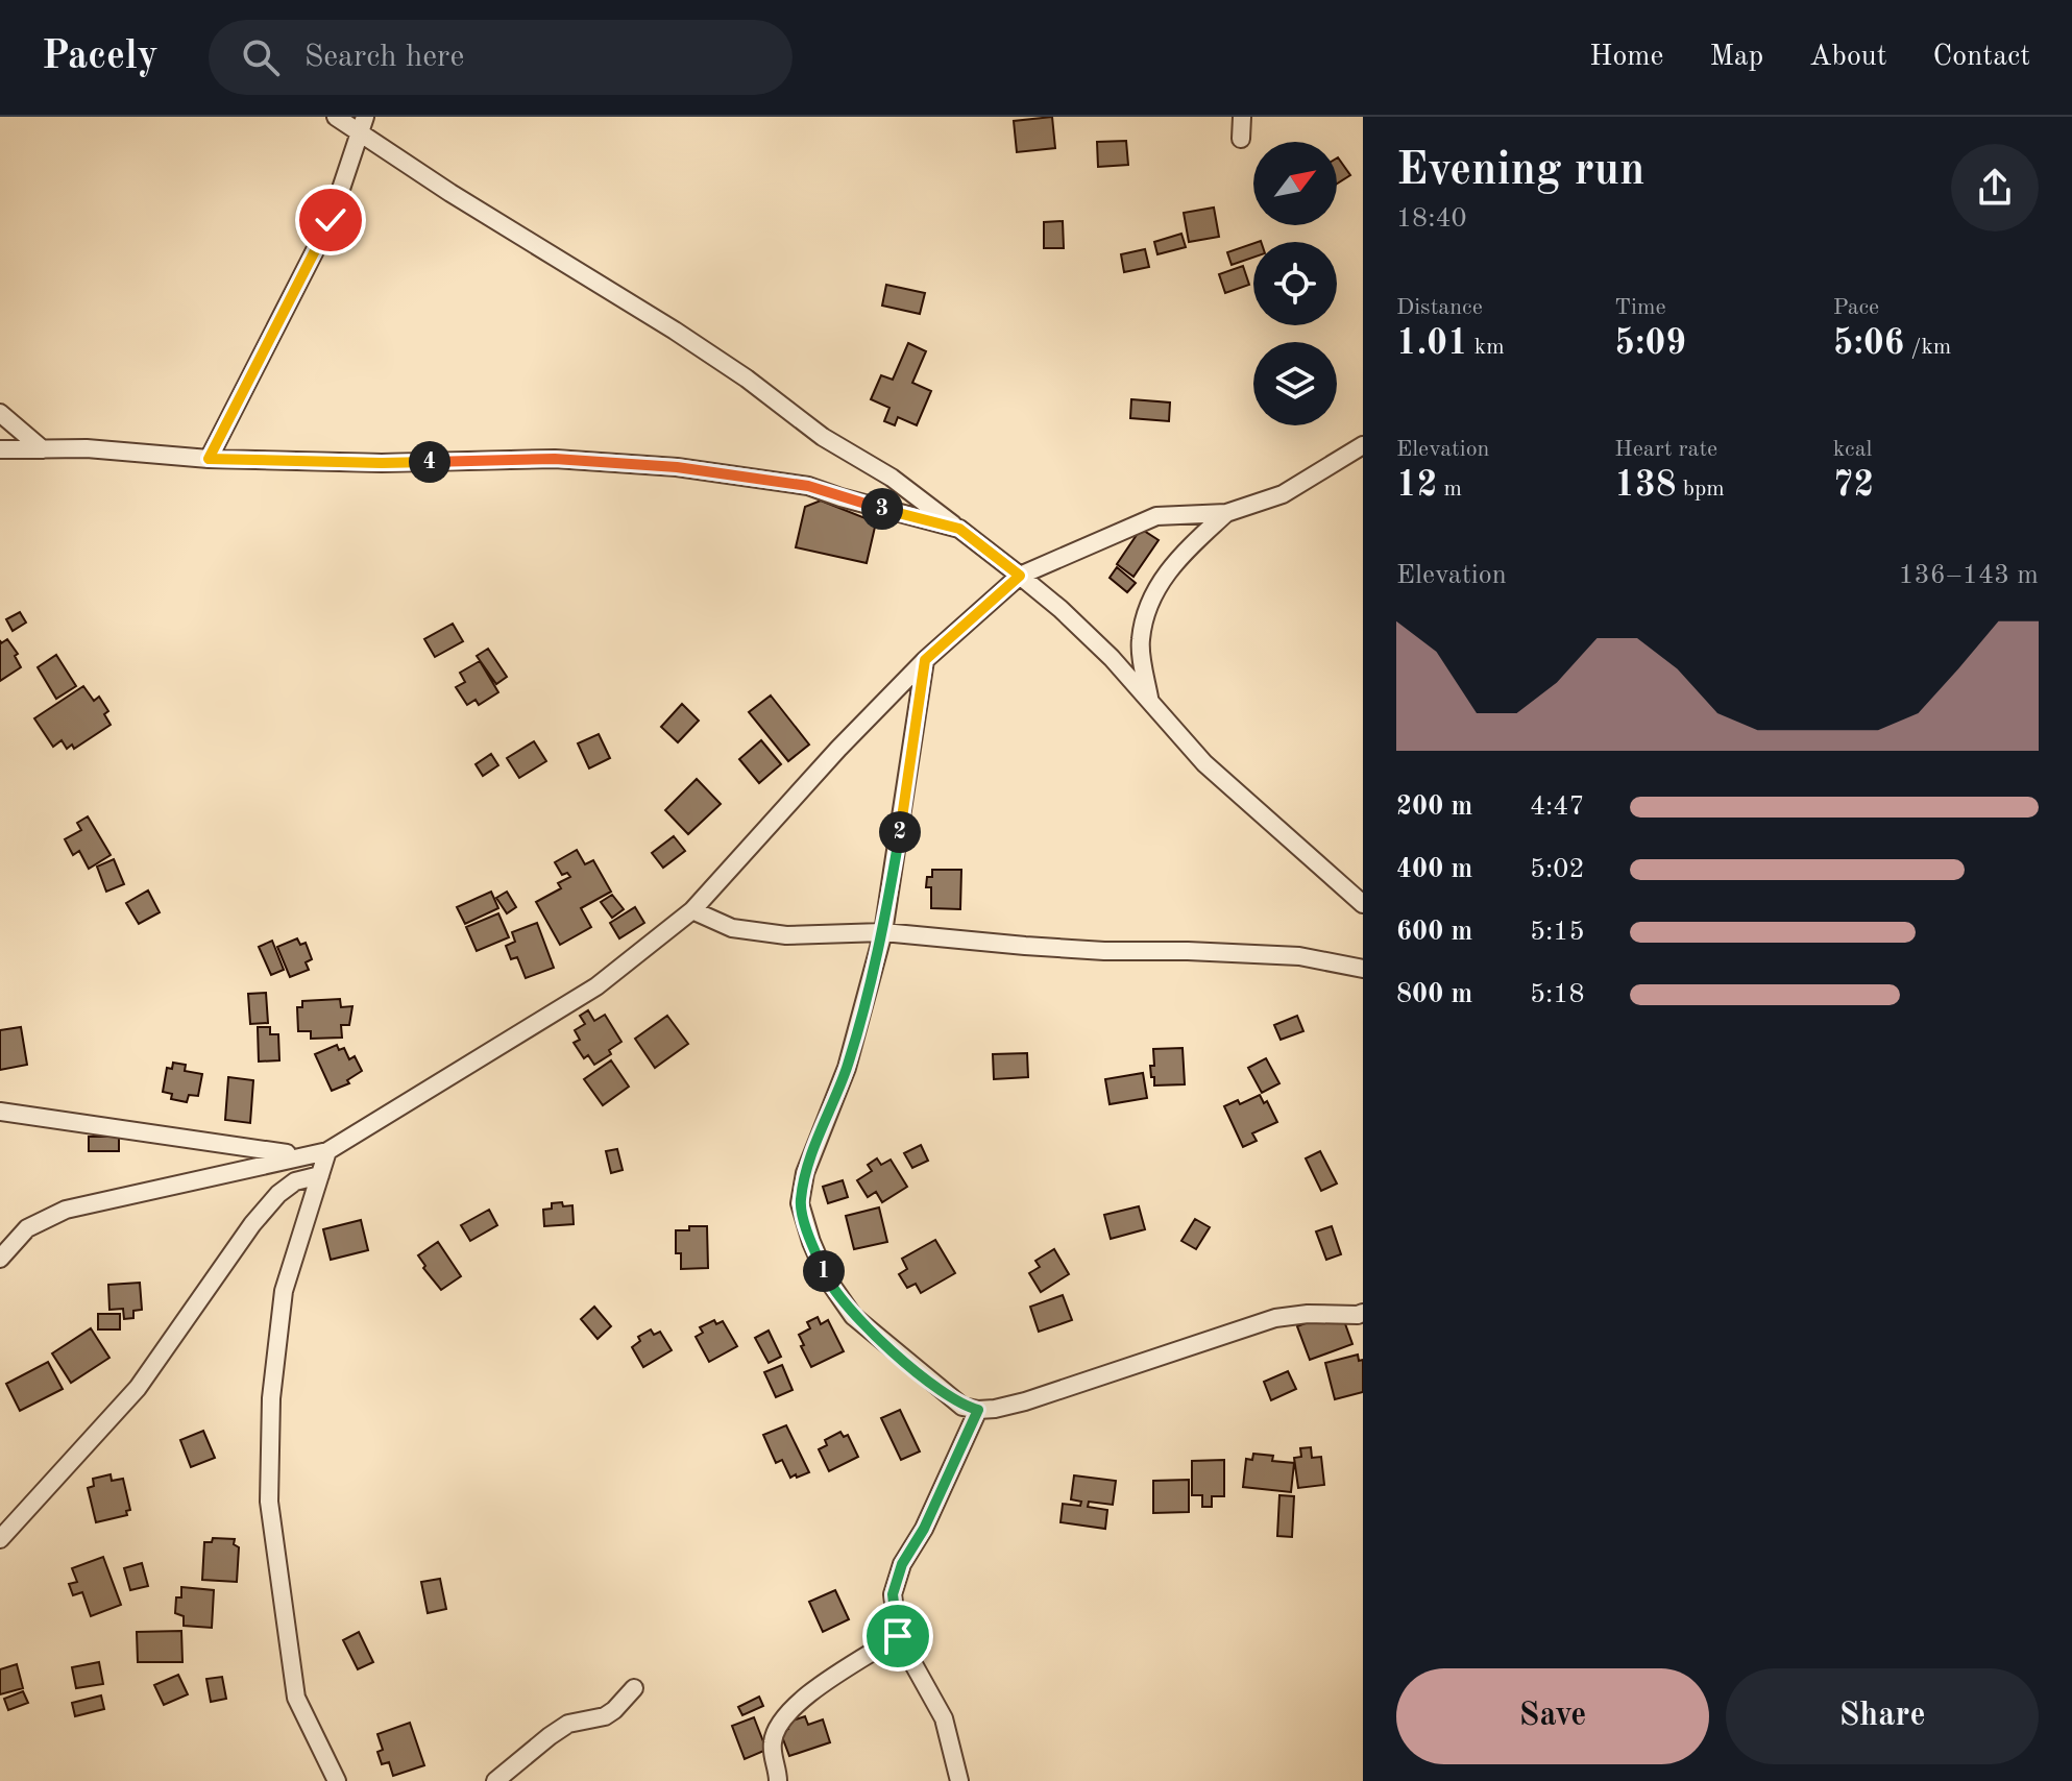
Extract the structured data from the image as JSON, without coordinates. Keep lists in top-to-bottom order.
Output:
{
  "north": "top right",
  "page": {
    "header": "Pacely",
    "search": "Search here",
    "nav": [
      "Home",
      "Map",
      "About",
      "Contact"
    ],
    "heading": ["Evening run", "18:40"],
    "stats": [
      ["Distance", "1.01 km"],
      ["Time", "5:09"],
      ["Pace", "5:06 /km"],
      ["Elevation", "12 m"],
      ["Heart rate", "138 bpm"],
      ["kcal", "72"]
    ],
    "pins": [
      "4",
      "3",
      "2",
      "1"
    ],
    "chart": ["Elevation", "136–143 m"],
    "list": [
      {
        "name": "200 m",
        "note": "4:47"
      },
      {
        "name": "400 m",
        "note": "5:02"
      },
      {
        "name": "600 m",
        "note": "5:15"
      },
      {
        "name": "800 m",
        "note": "5:18"
      }
    ],
    "buttons": ["Save", "Share"]
  }
}
